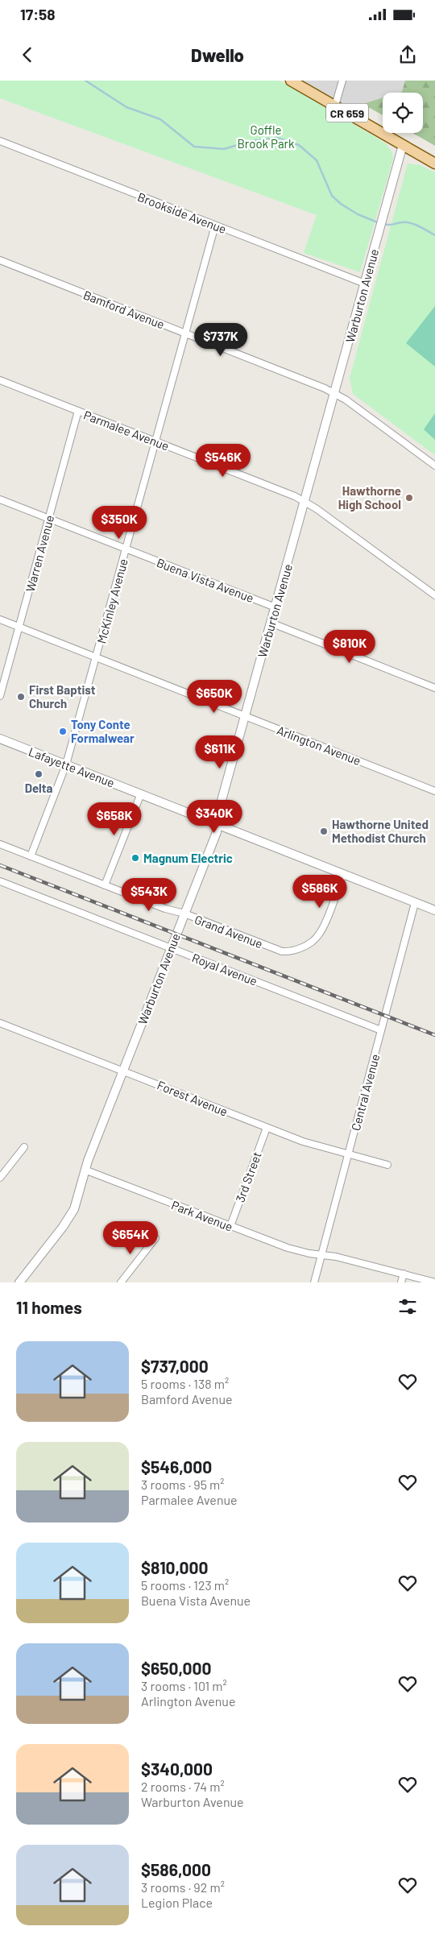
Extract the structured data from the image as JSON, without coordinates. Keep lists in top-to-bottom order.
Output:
{
  "streets": {
    "main road": ["CR 659"],
    "street": [
      "Brookside Avenue",
      "Warburton Avenue",
      "Bamford Avenue",
      "Parmalee Avenue",
      "Warren Avenue",
      "Buena Vista Avenue",
      "McKinley Avenue",
      "Arlington Avenue",
      "Lafayette Avenue",
      "Grand Avenue",
      "Royal Avenue",
      "Central Avenue",
      "Forest Avenue",
      "3rd Street",
      "Park Avenue"
    ]
  },
  "crossings": [
    ["CR 659", "Warburton Avenue"],
    ["Brookside Avenue", "Warburton Avenue"],
    ["Brookside Avenue", "McKinley Avenue"],
    ["Warburton Avenue", "Bamford Avenue"],
    ["Warburton Avenue", "Parmalee Avenue"],
    ["Warburton Avenue", "Buena Vista Avenue"],
    ["Warburton Avenue", "Arlington Avenue"],
    ["Warburton Avenue", "Lafayette Avenue"],
    ["Warburton Avenue", "Grand Avenue"],
    ["Warburton Avenue", "Royal Avenue"],
    ["Warburton Avenue", "Forest Avenue"],
    ["Warburton Avenue", "Park Avenue"],
    ["Bamford Avenue", "McKinley Avenue"],
    ["Parmalee Avenue", "Warren Avenue"],
    ["Parmalee Avenue", "McKinley Avenue"],
    ["Warren Avenue", "Buena Vista Avenue"],
    ["Warren Avenue", "Arlington Avenue"],
    ["Buena Vista Avenue", "McKinley Avenue"],
    ["McKinley Avenue", "Arlington Avenue"],
    ["McKinley Avenue", "Lafayette Avenue"],
    ["McKinley Avenue", "Grand Avenue"],
    ["Lafayette Avenue", "Grand Avenue"],
    ["Lafayette Avenue", "Central Avenue"],
    ["Royal Avenue", "Central Avenue"],
    ["Central Avenue", "Forest Avenue"],
    ["Central Avenue", "Park Avenue"],
    ["Forest Avenue", "3rd Street"],
    ["3rd Street", "Park Avenue"]
  ],
  "parks": ["Goffle Brook Park"],
  "places": [
    "Hawthorne High School",
    "First Baptist Church",
    "Tony Conte Formalwear",
    "Delta",
    "Hawthorne United Methodist Church",
    "Magnum Electric"
  ],
  "page": {
    "status": "17:58",
    "header": "Dwello",
    "price": [
      "$737K",
      "$546K",
      "$350K",
      "$810K",
      "$650K",
      "$611K",
      "$340K",
      "$658K",
      "$586K",
      "$543K",
      "$654K"
    ],
    "heading": "11 homes",
    "list": [
      {
        "name": "$737,000",
        "note": "5 rooms · 138 m² · Bamford Avenue"
      },
      {
        "name": "$546,000",
        "note": "3 rooms · 95 m² · Parmalee Avenue"
      },
      {
        "name": "$810,000",
        "note": "5 rooms · 123 m² · Buena Vista Avenue"
      },
      {
        "name": "$650,000",
        "note": "3 rooms · 101 m² · Arlington Avenue"
      },
      {
        "name": "$340,000",
        "note": "2 rooms · 74 m² · Warburton Avenue"
      },
      {
        "name": "$586,000",
        "note": "3 rooms · 92 m² · Legion Place"
      }
    ]
  }
}
